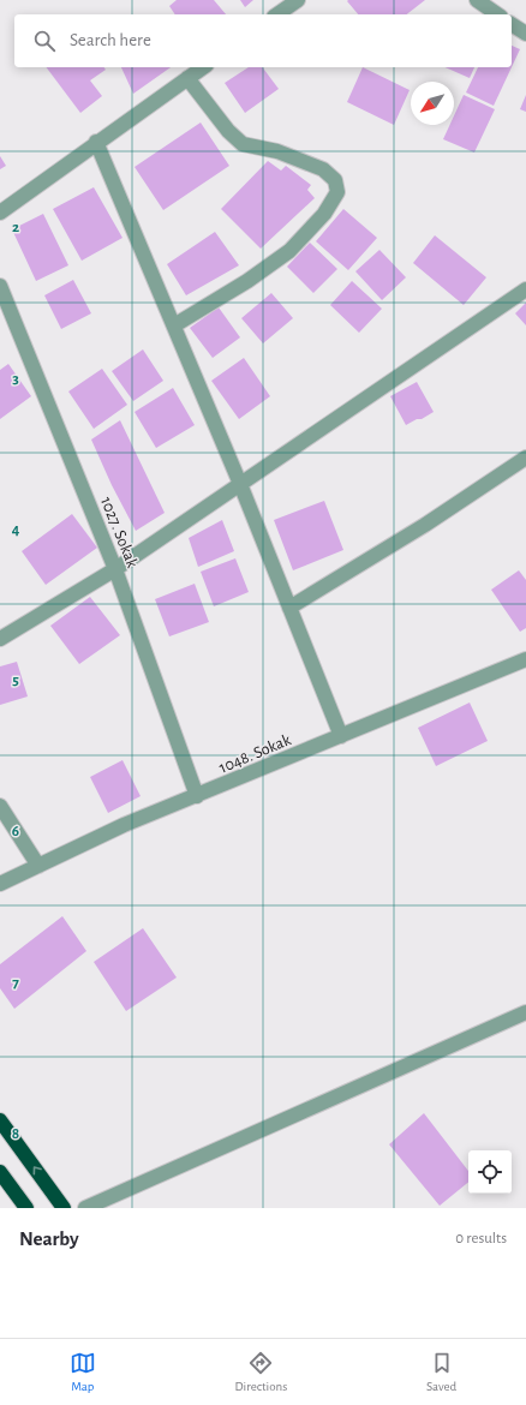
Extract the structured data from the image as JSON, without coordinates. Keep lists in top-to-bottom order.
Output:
{
  "streets": {
    "street": ["1027. Sokak", "1048. Sokak"]
  },
  "crossings": [
    ["1027. Sokak", "1048. Sokak"]
  ],
  "north": "bottom left",
  "page": {
    "search": "Search here",
    "heading": ["Nearby", "0 results"],
    "nav": ["Map", "Directions", "Saved"]
  },
  "grid": {
    "rows": [
      "2",
      "3",
      "4",
      "5",
      "6",
      "7",
      "8"
    ]
  }
}
